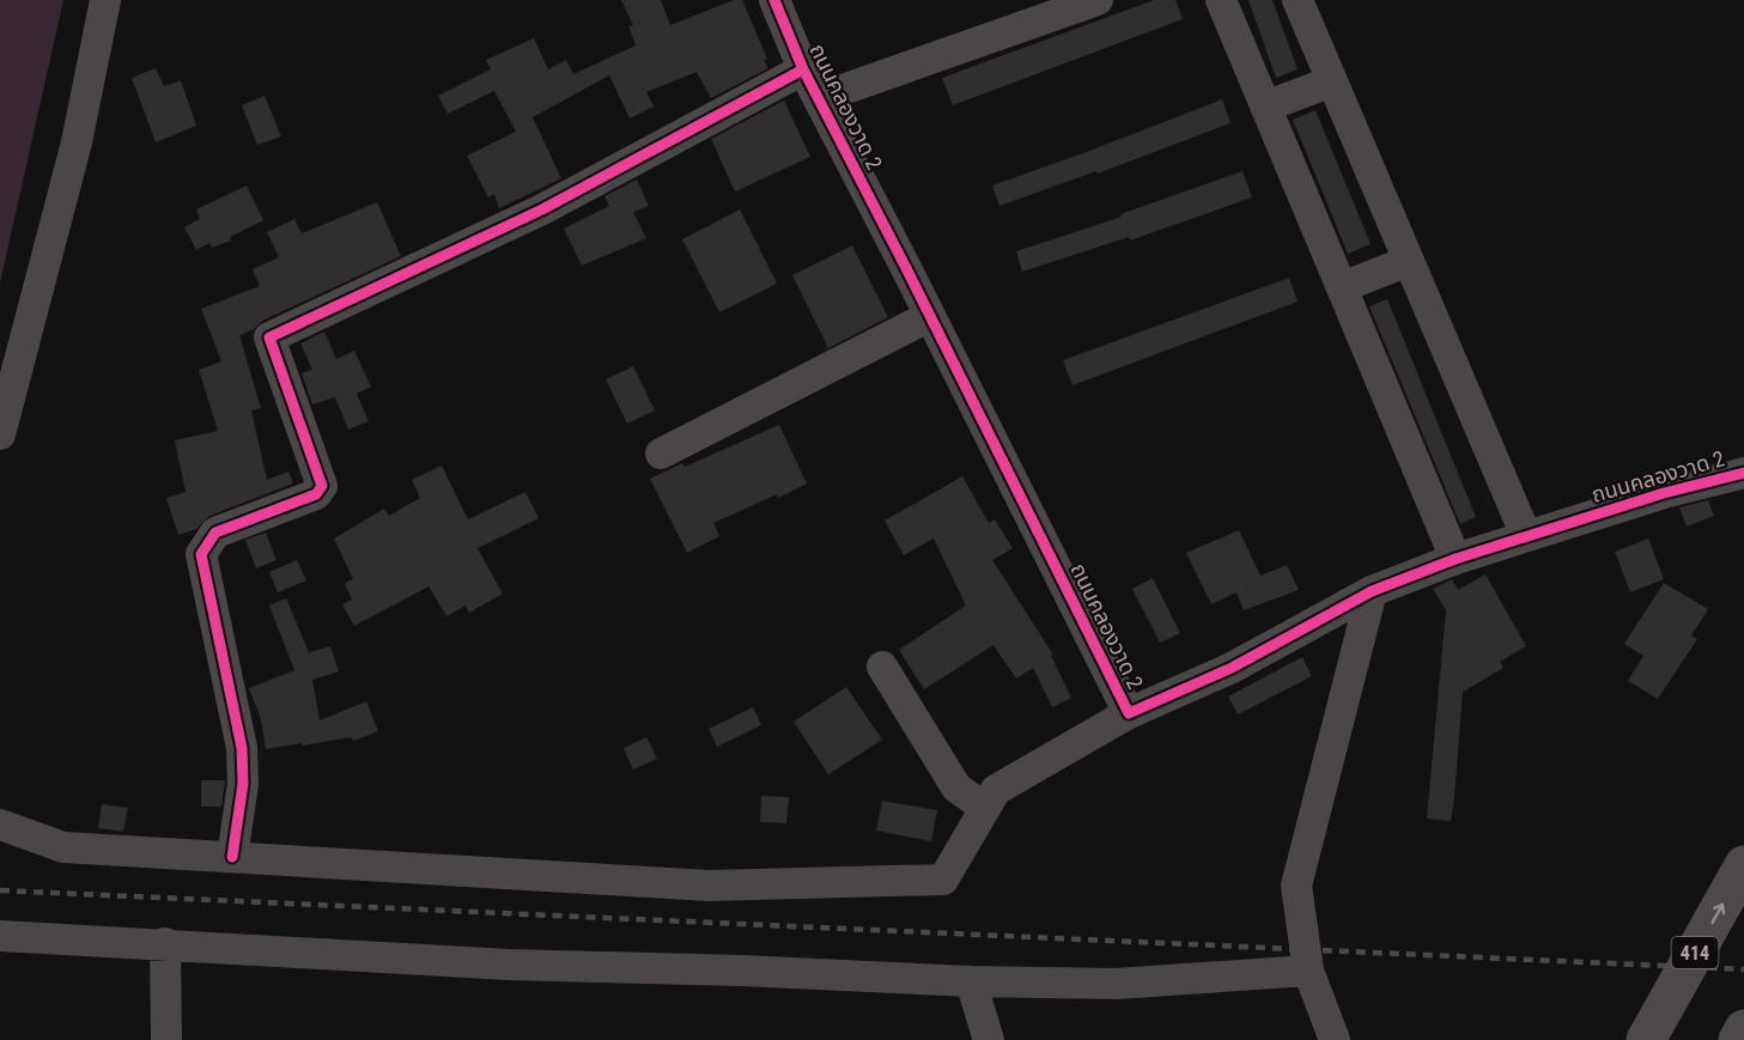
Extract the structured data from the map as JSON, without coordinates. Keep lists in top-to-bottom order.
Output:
{
  "streets": {
    "main road": ["414"],
    "street": ["ถนนคลองวาด 2"]
  }
}
